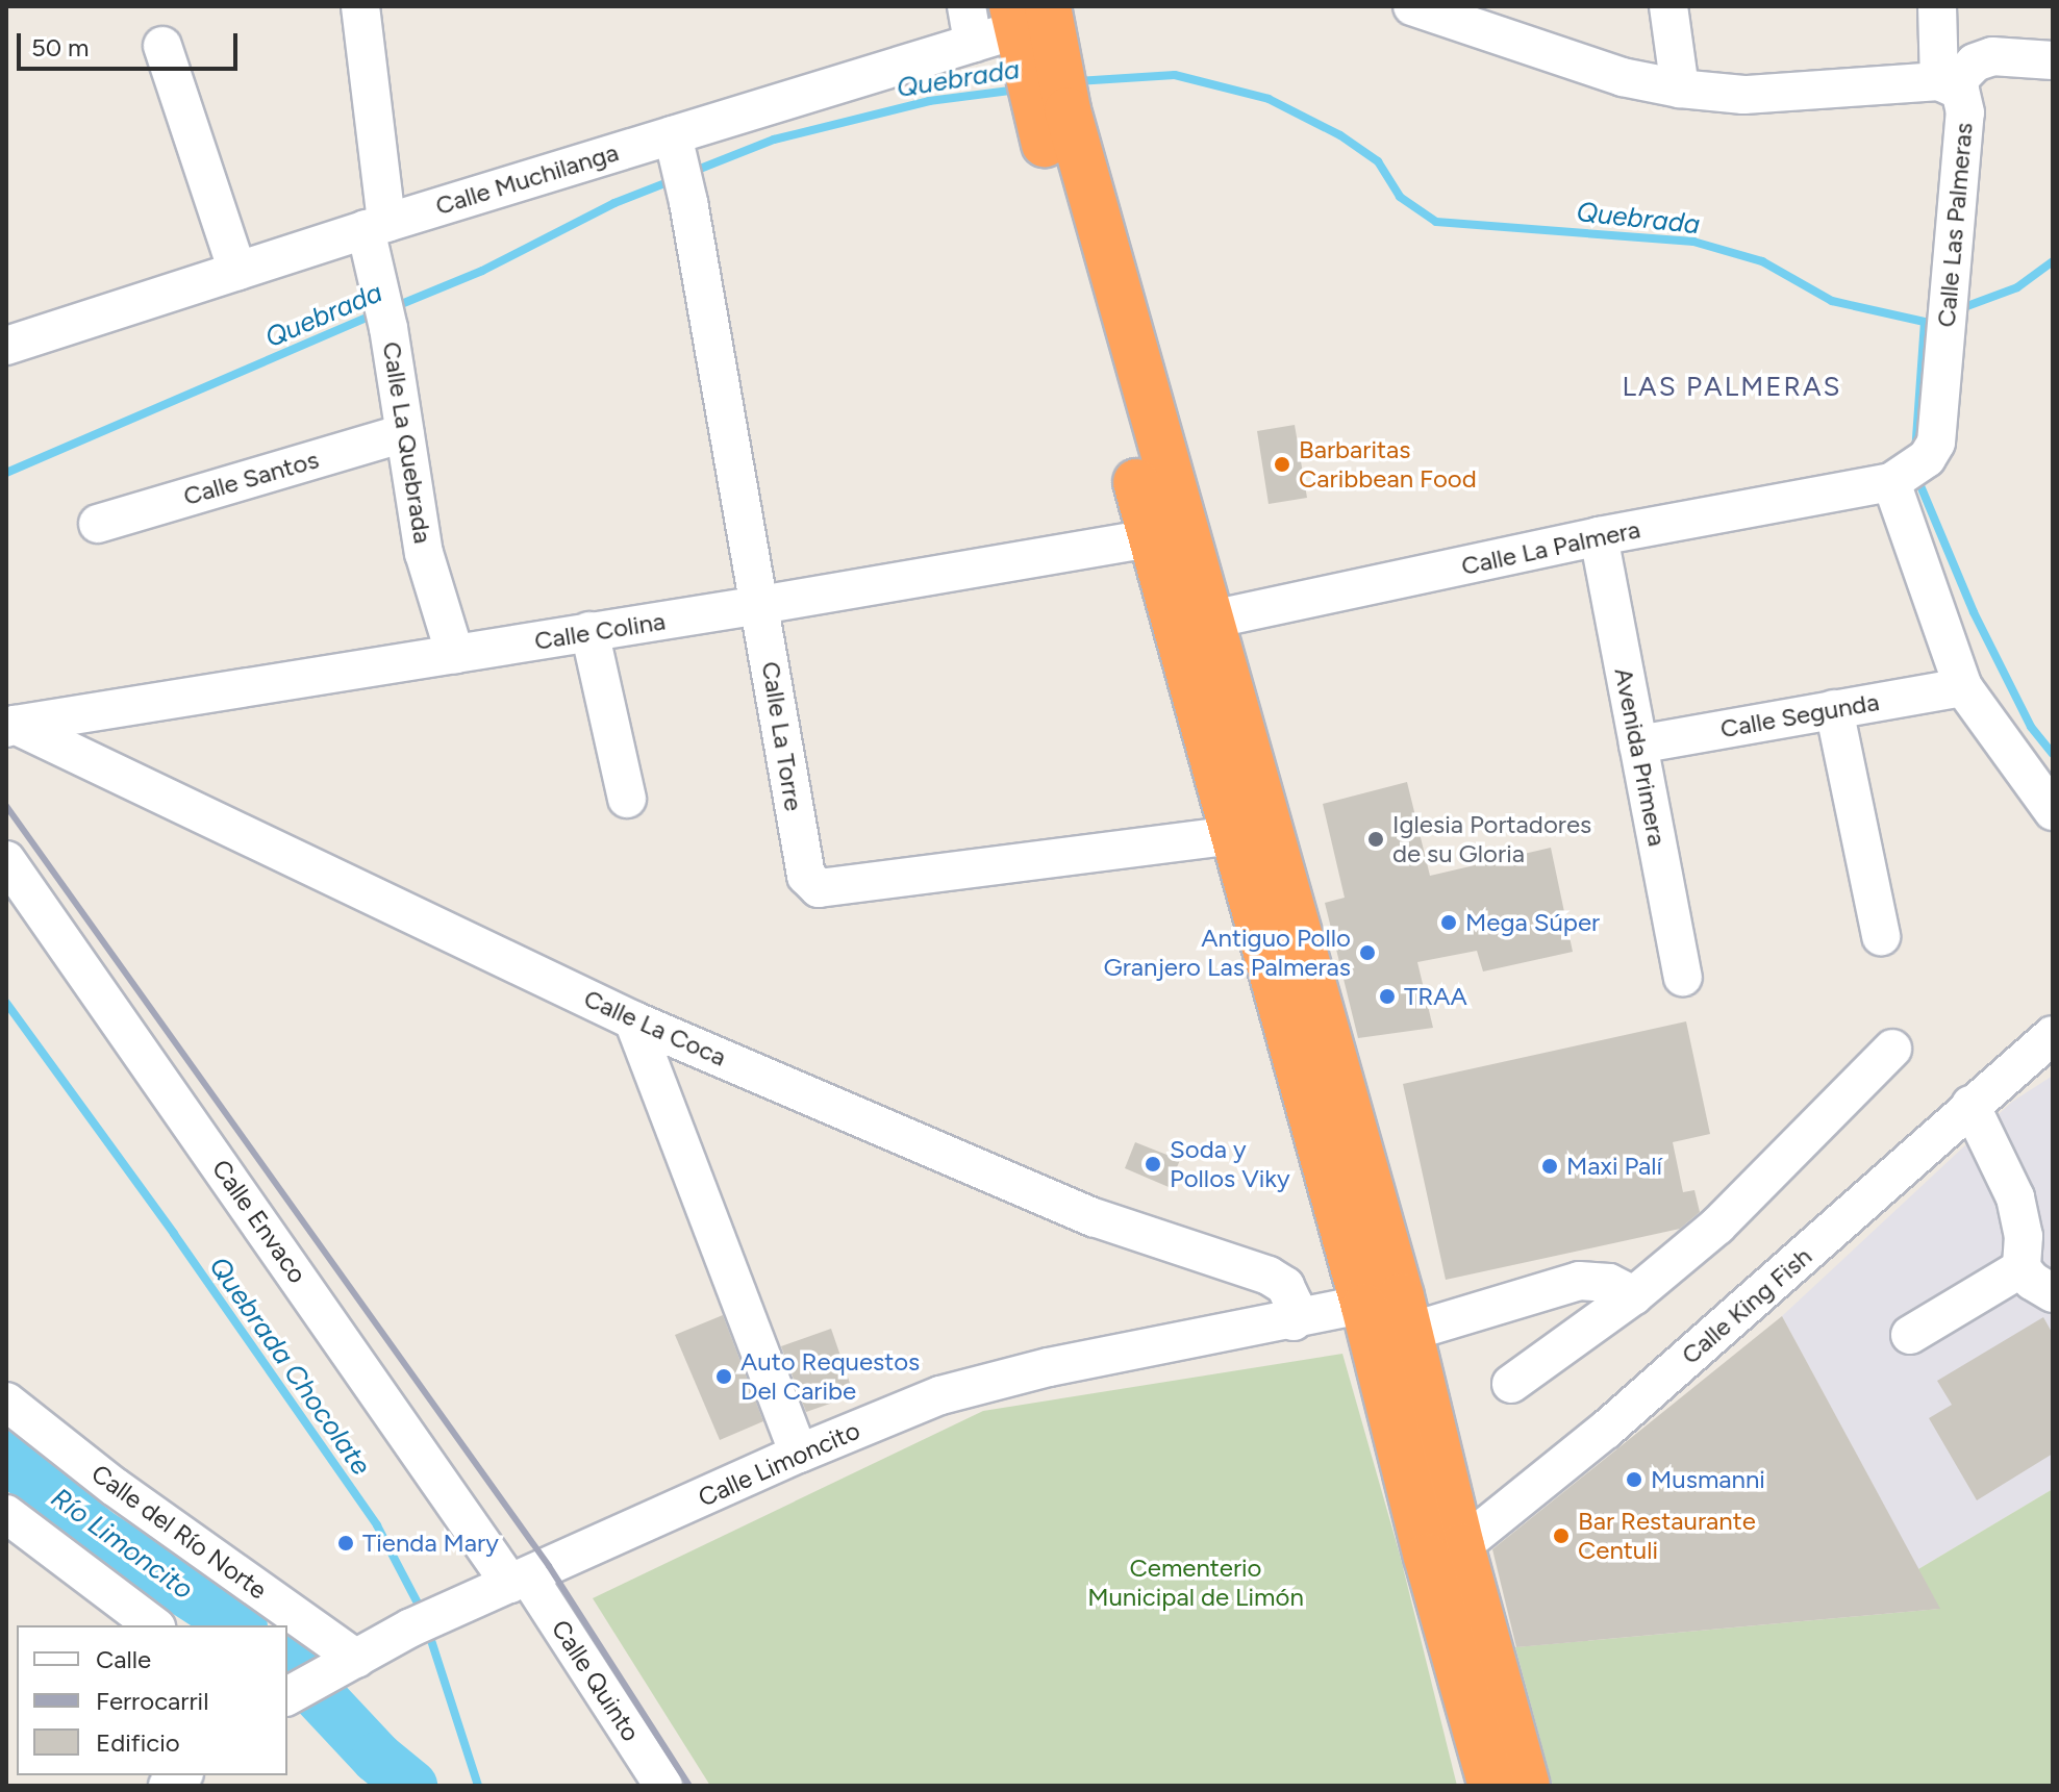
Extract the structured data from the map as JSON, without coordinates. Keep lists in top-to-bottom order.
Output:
{
  "streets": {
    "street": [
      "Calle Muchilanga",
      "Calle Las Palmeras",
      "Calle La Quebrada",
      "Calle Santos",
      "Calle La Palmera",
      "Calle Colina",
      "Calle Segunda",
      "Calle La Torre",
      "Avenida Primera",
      "Calle La Coca",
      "Calle Envaco",
      "Calle King Fish",
      "Calle Limoncito",
      "Calle del Río Norte",
      "Calle Quinto"
    ]
  },
  "crossings": [
    ["Calle Muchilanga", "Calle La Quebrada"],
    ["Calle Muchilanga", "Calle La Torre"],
    ["Calle Las Palmeras", "Calle La Palmera"],
    ["Calle La Quebrada", "Calle Santos"],
    ["Calle La Quebrada", "Calle Colina"],
    ["Calle La Palmera", "Avenida Primera"],
    ["Calle Colina", "Calle La Torre"],
    ["Calle Colina", "Calle La Coca"],
    ["Calle Segunda", "Avenida Primera"],
    ["Calle La Coca", "Calle Limoncito"],
    ["Calle Envaco", "Calle Limoncito"],
    ["Calle Envaco", "Calle Quinto"],
    ["Calle Limoncito", "Calle del Río Norte"],
    ["Calle Limoncito", "Calle Quinto"]
  ],
  "districts": ["LAS PALMERAS"],
  "water": ["Quebrada", "Quebrada Chocolate", "Río Limoncito"],
  "parks": ["Cementerio Municipal de Limón"],
  "places": [
    "Barbaritas Caribbean Food",
    "Iglesia Portadores de su Gloria",
    "Mega Súper",
    "Antiguo Pollo Granjero Las Palmeras",
    "TRAA",
    "Soda y Pollos Viky",
    "Maxi Palí",
    "Auto Requestos Del Caribe",
    "Musmanni",
    "Bar Restaurante Centuli",
    "Tienda Mary"
  ],
  "legend": ["Calle", "Ferrocarril", "Edificio"],
  "scale_bar": "50 m"
}
